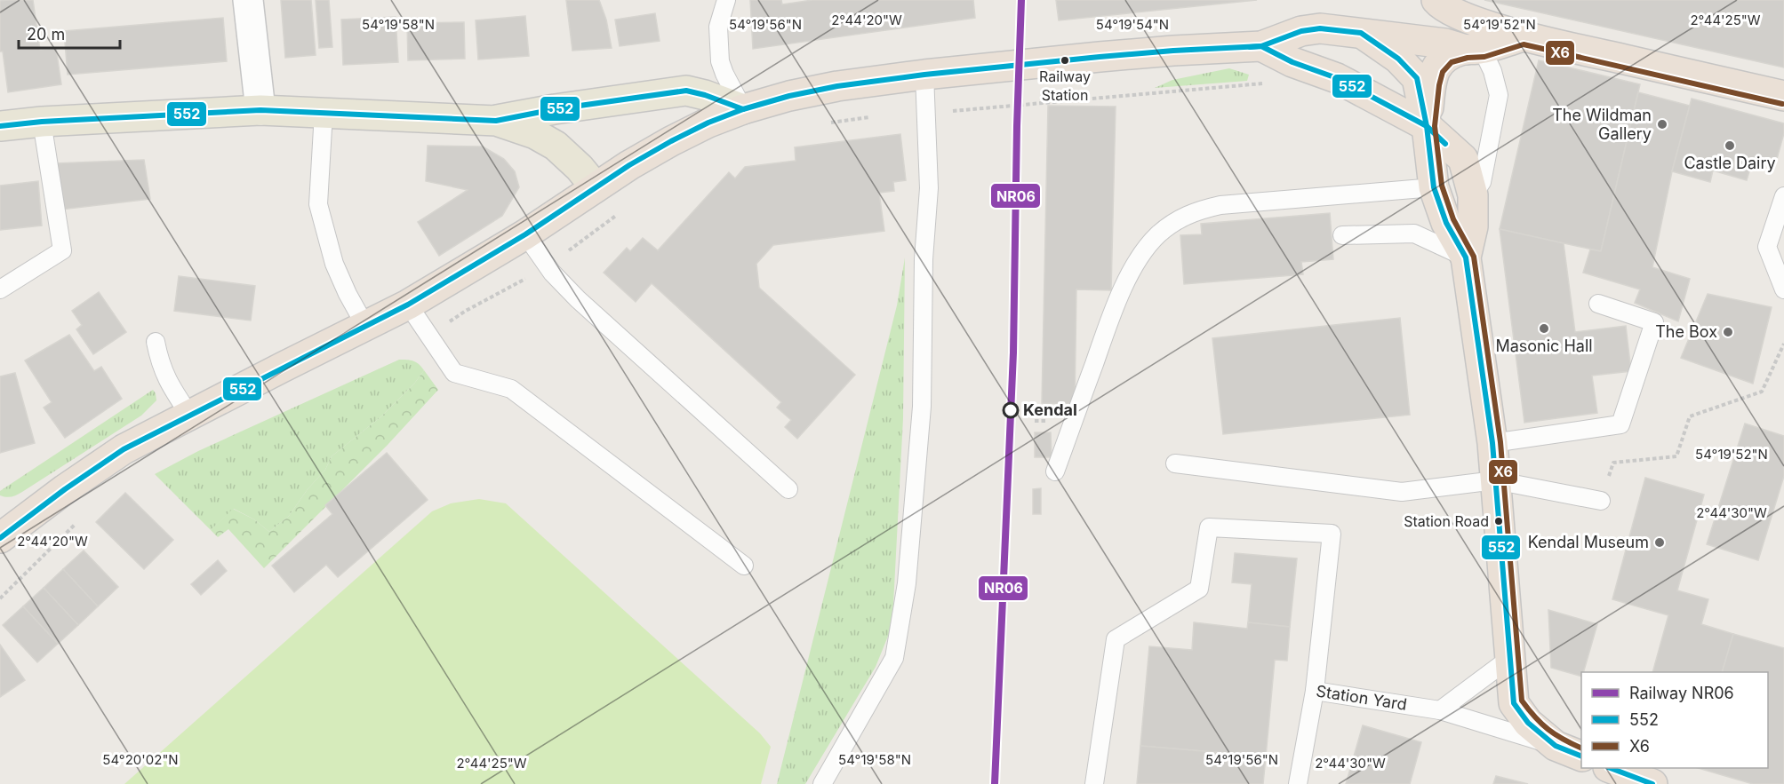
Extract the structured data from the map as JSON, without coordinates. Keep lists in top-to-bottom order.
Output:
{
  "streets": {
    "lane": ["Station Yard"]
  },
  "places": [
    "Railway Station",
    "The Wildman Gallery",
    "Castle Dairy",
    "Masonic Hall",
    "The Box",
    "Kendal",
    "Station Road",
    "Kendal Museum"
  ],
  "lines": ["rail line NR06", "transit line 552", "transit line X6"],
  "legend": ["Railway NR06", "552", "X6"],
  "scale_bar": "20 m",
  "coordinates": [
    "2°44'20\"W",
    "2°44'25\"W",
    "54°19'54\"N",
    "54°19'52\"N",
    "54°19'58\"N",
    "54°19'56\"N",
    "2°44'30\"W",
    "54°20'02\"N"
  ]
}
